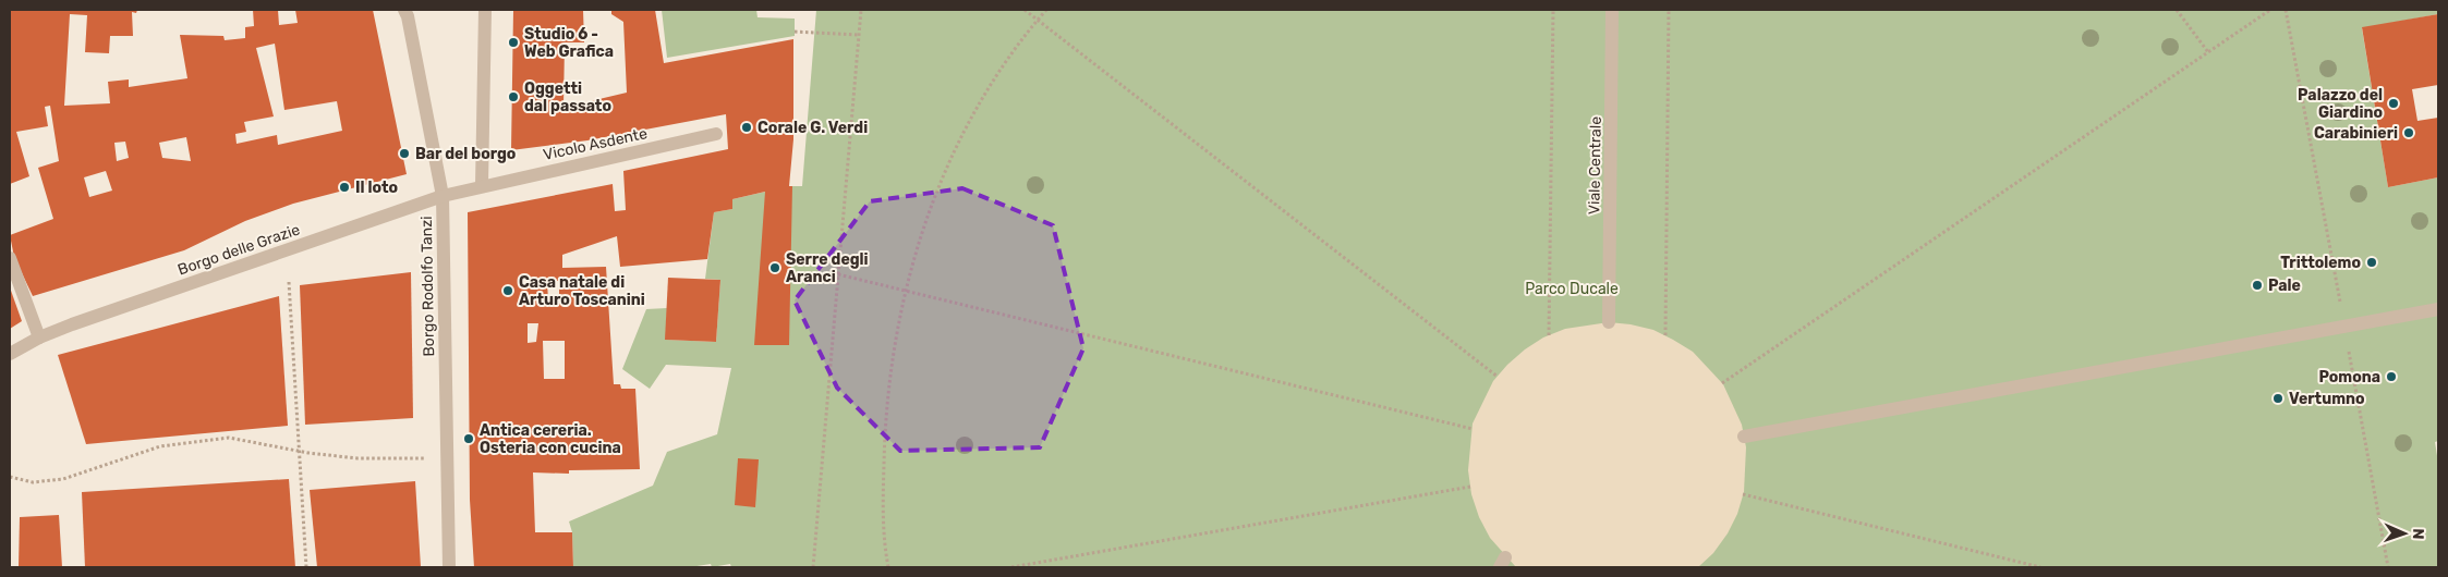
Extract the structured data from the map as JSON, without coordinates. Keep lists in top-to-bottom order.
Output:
{
  "streets": {
    "street": [
      "Vicolo Asdente",
      "Viale Centrale",
      "Borgo delle Grazie",
      "Borgo Rodolfo Tanzi"
    ]
  },
  "crossings": [
    ["Vicolo Asdente", "Borgo delle Grazie"],
    ["Borgo delle Grazie", "Borgo Rodolfo Tanzi"]
  ],
  "parks": ["Parco Ducale"],
  "places": [
    "Studio 6 - Web Grafica",
    "Oggetti dal passato",
    "Palazzo del Giardino",
    "Corale G. Verdi",
    "Carabinieri",
    "Bar del borgo",
    "Il loto",
    "Trittolemo",
    "Serre degli Aranci",
    "Pale",
    "Casa natale di Arturo Toscanini",
    "Pomona",
    "Vertumno",
    "Antica cereria. Osteria con cucina"
  ],
  "north": "right"
}
